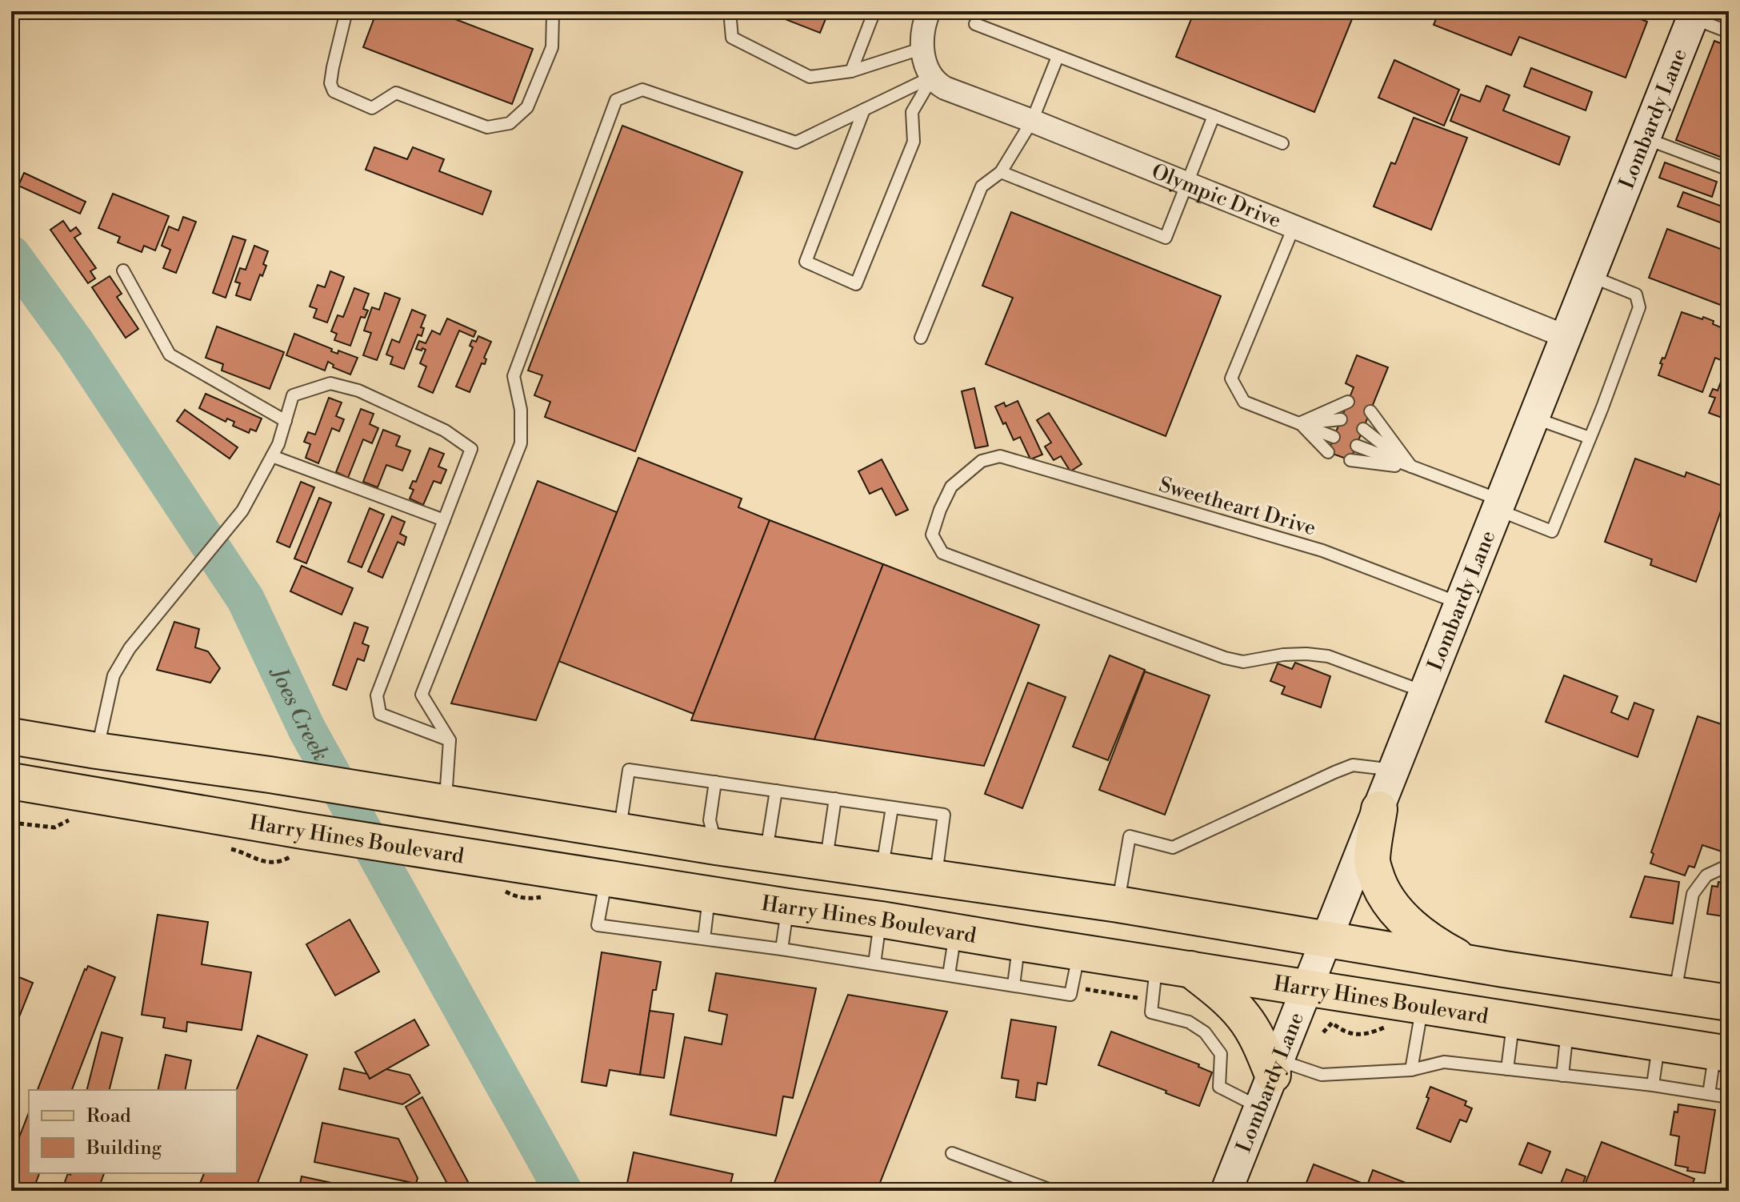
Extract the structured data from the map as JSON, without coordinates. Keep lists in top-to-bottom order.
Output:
{
  "streets": {
    "main road": ["Lombardy Lane", "Harry Hines Boulevard"],
    "street": ["Olympic Drive"],
    "lane": ["Sweetheart Drive"]
  },
  "crossings": [
    ["Lombardy Lane", "Olympic Drive"],
    ["Lombardy Lane", "Sweetheart Drive"],
    ["Lombardy Lane", "Harry Hines Boulevard"]
  ],
  "water": ["Joes Creek"],
  "legend": ["Road", "Building"]
}
